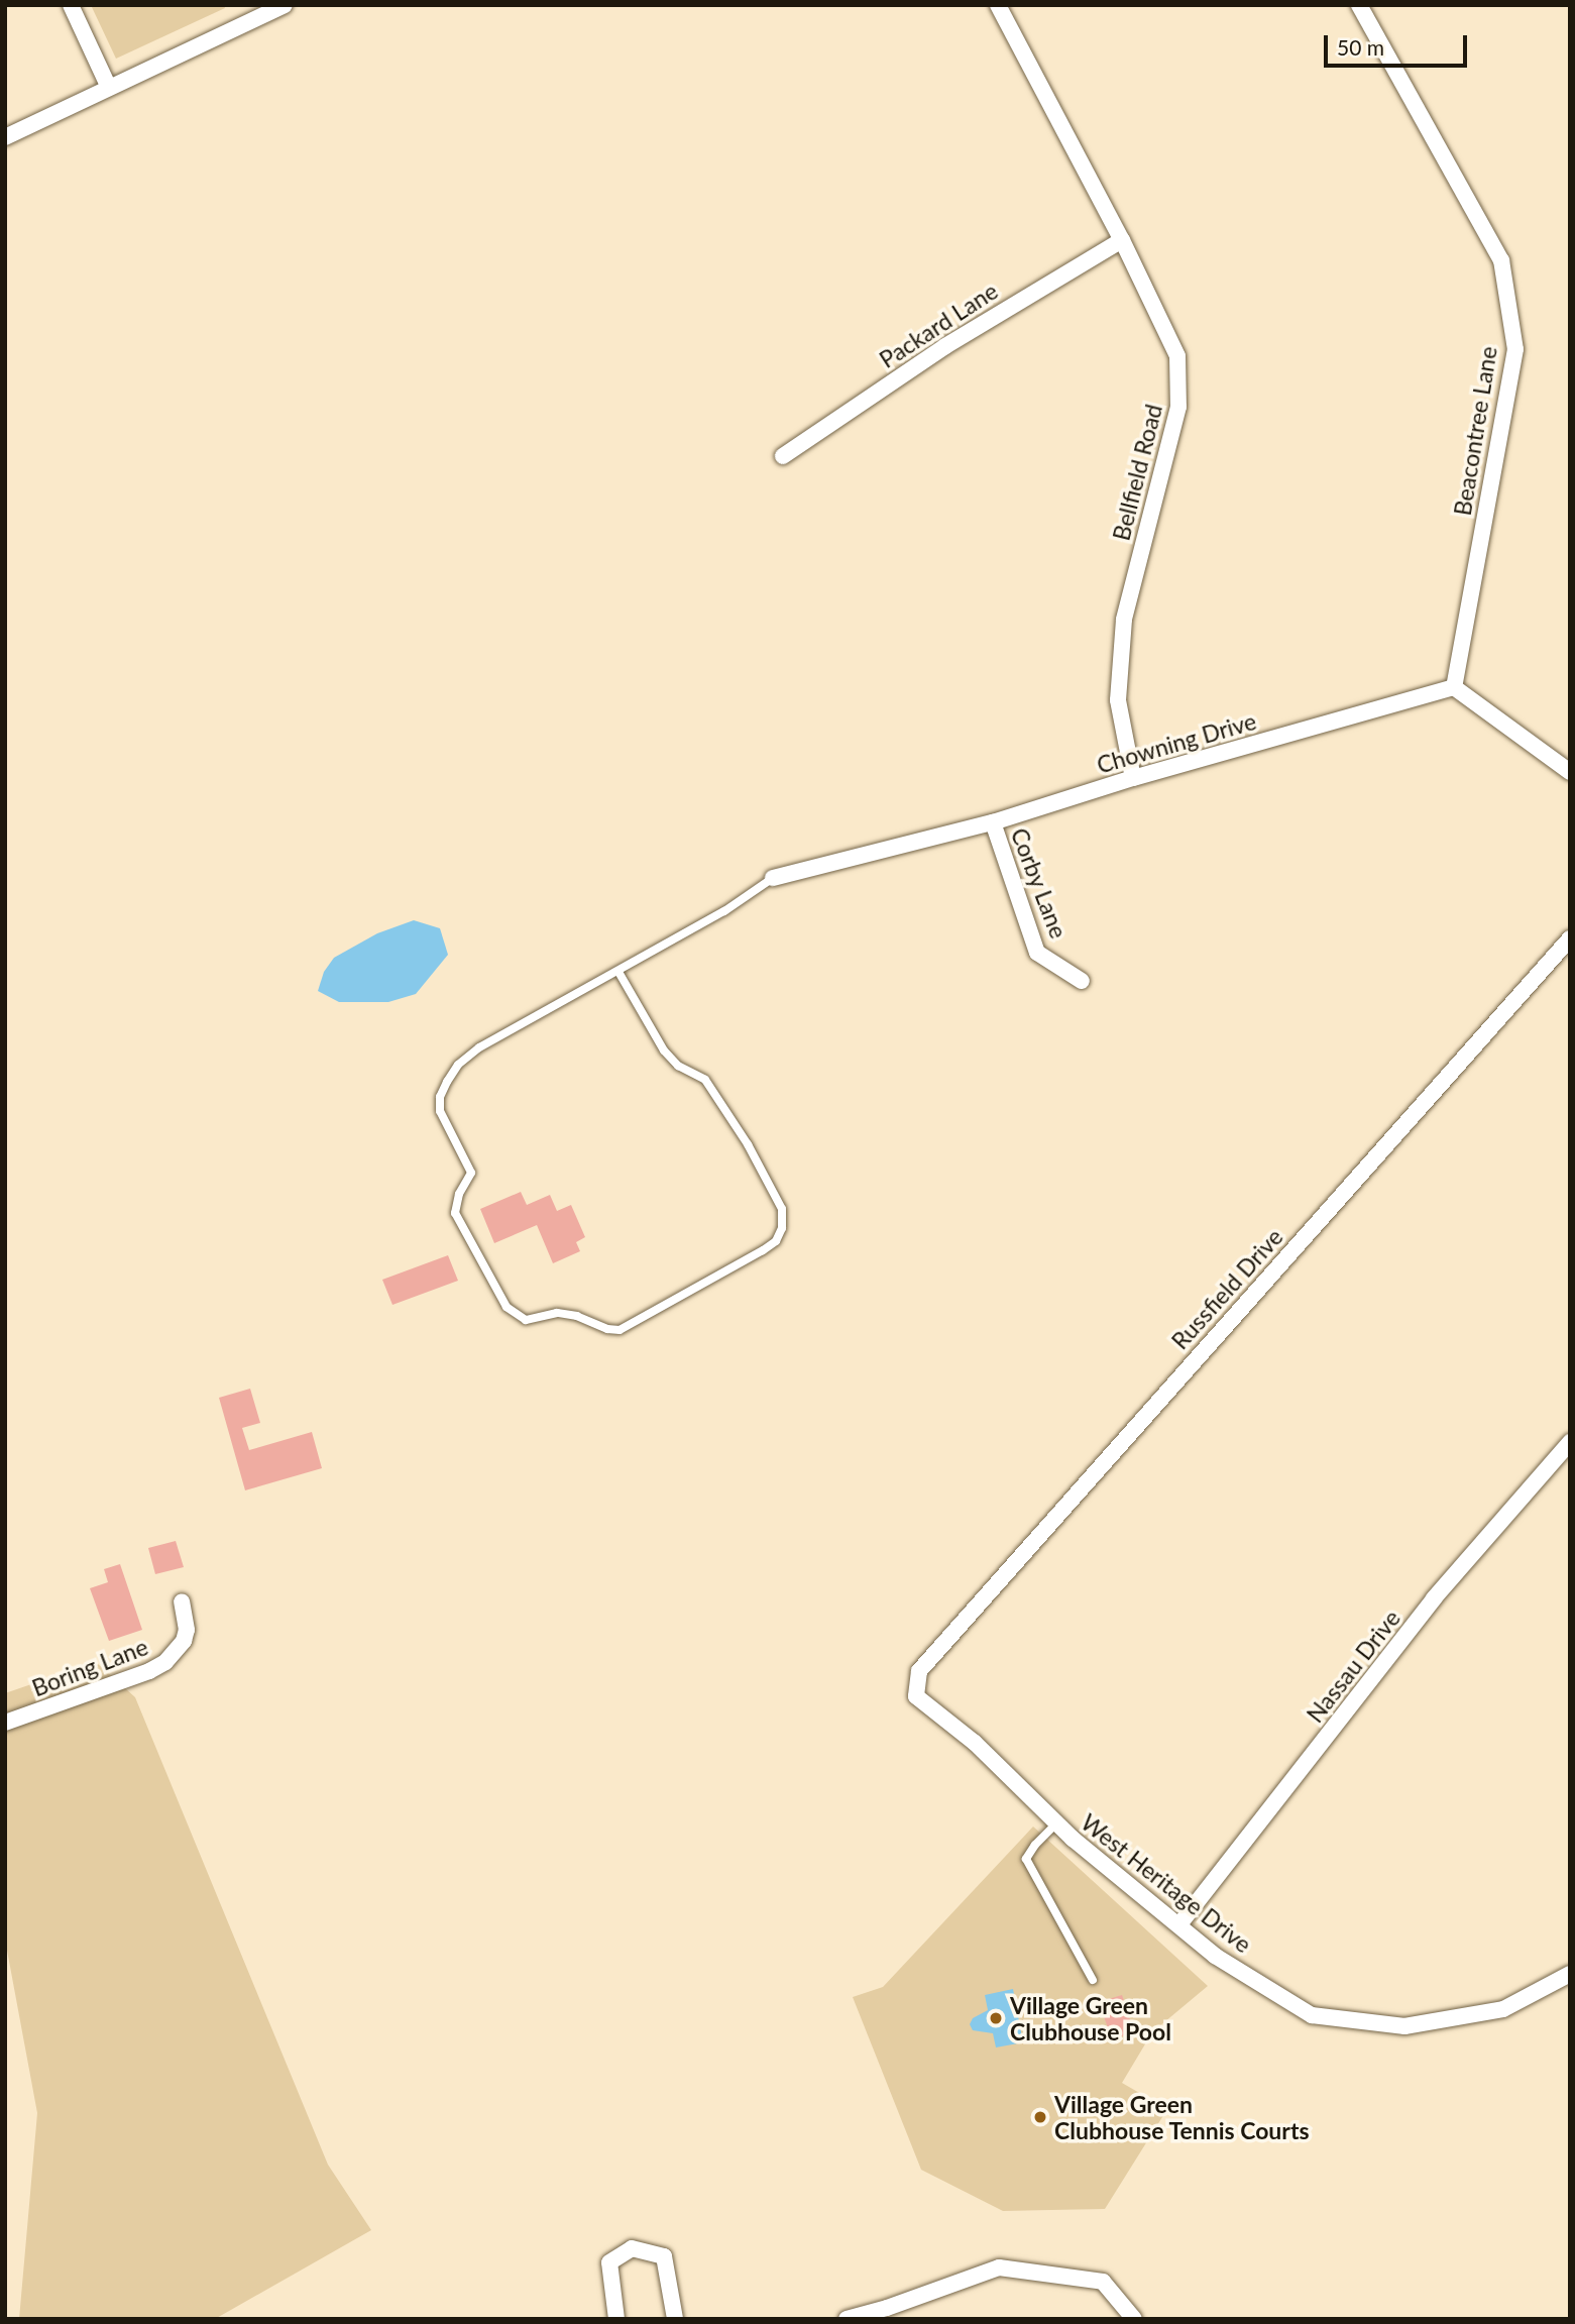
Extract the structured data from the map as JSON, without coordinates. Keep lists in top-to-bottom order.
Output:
{
  "streets": {
    "street": [
      "Packard Lane",
      "Beacontree Lane",
      "Bellfield Road",
      "Chowning Drive",
      "Corby Lane",
      "Russfield Drive",
      "Nassau Drive",
      "Boring Lane",
      "West Heritage Drive"
    ]
  },
  "crossings": [
    ["Packard Lane", "Bellfield Road"],
    ["Beacontree Lane", "Chowning Drive"],
    ["Bellfield Road", "Chowning Drive"],
    ["Chowning Drive", "Corby Lane"],
    ["Russfield Drive", "West Heritage Drive"],
    ["Nassau Drive", "West Heritage Drive"]
  ],
  "places": ["Village Green Clubhouse Pool", "Village Green Clubhouse Tennis Courts"],
  "scale_bar": "50 m"
}
